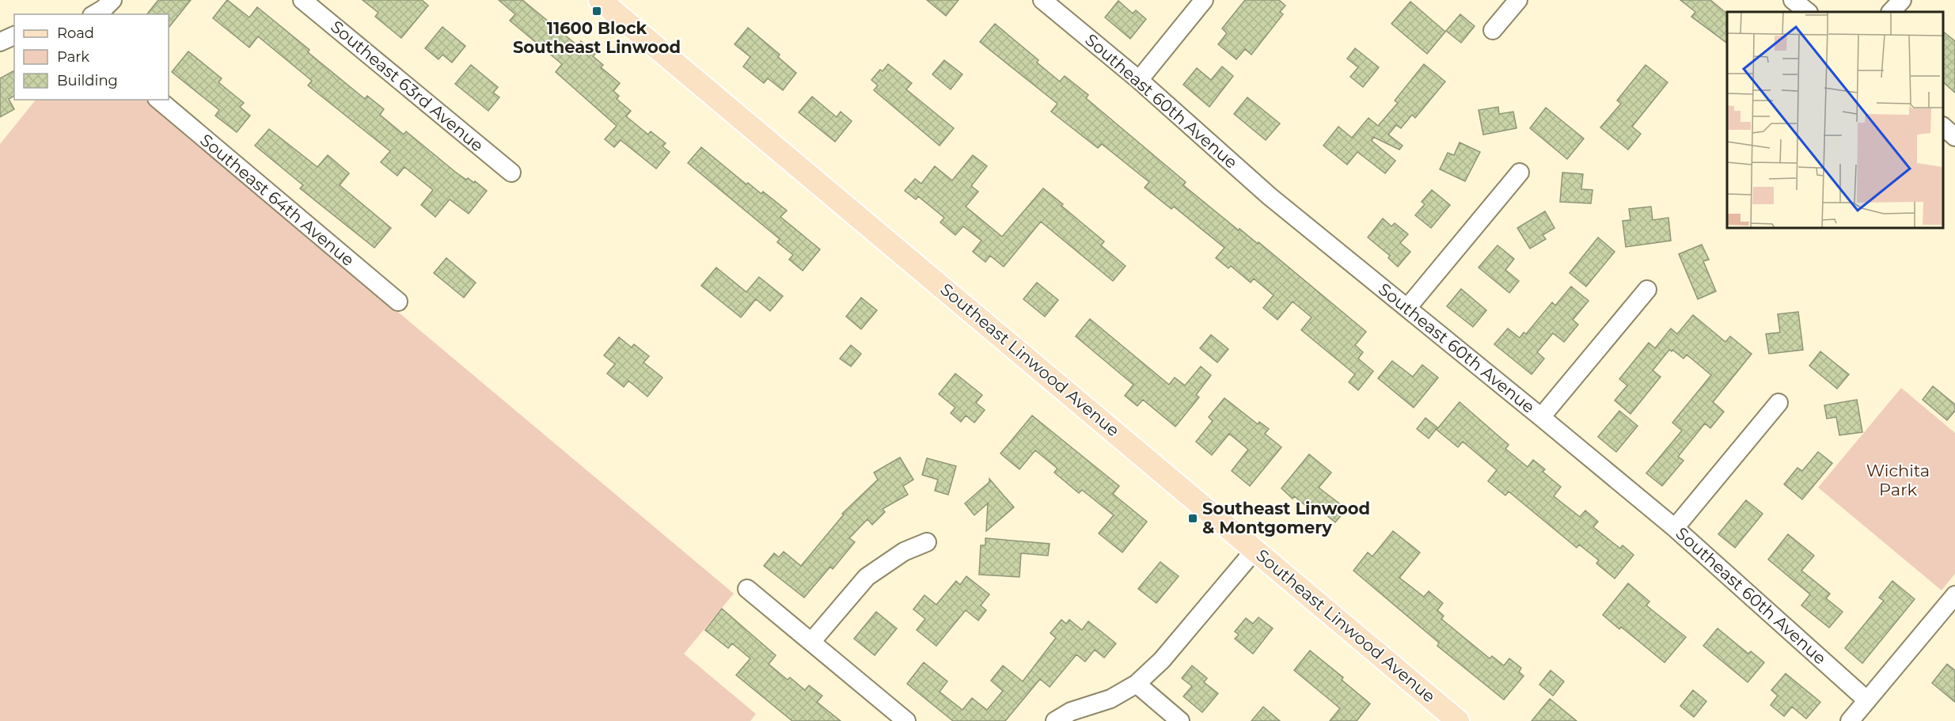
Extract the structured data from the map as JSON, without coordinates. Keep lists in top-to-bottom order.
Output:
{
  "streets": {
    "main road": ["Southeast Linwood Avenue"],
    "street": ["Southeast 63rd Avenue", "Southeast 60th Avenue", "Southeast 64th Avenue"]
  },
  "parks": ["Wichita Park"],
  "places": {
    "transit": ["11600 Block Southeast Linwood", "Southeast Linwood & Montgomery"]
  },
  "legend": ["Road", "Park", "Building"]
}
